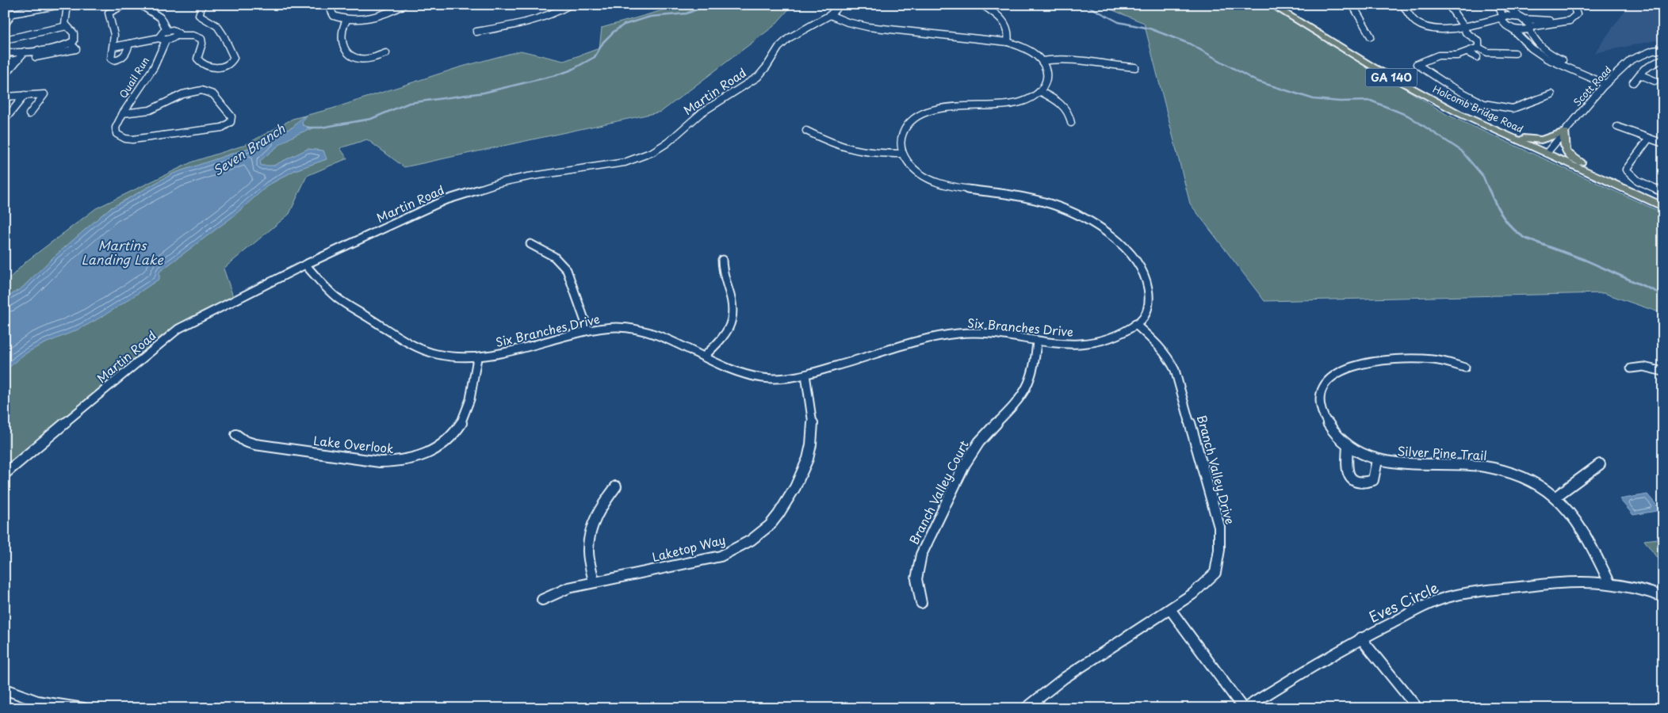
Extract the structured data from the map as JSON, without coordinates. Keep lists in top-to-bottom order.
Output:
{
  "streets": {
    "main road": ["GA 140", "Holcomb Bridge Road"],
    "street": [
      "Quail Run",
      "Scott Road",
      "Martin Road",
      "Six Branches Drive",
      "Lake Overlook",
      "Silver Pine Trail",
      "Branch Valley Drive",
      "Branch Valley Court",
      "Laketop Way",
      "Eves Circle"
    ]
  },
  "crossings": [
    ["Scott Road", "Holcomb Bridge Road"],
    ["Martin Road", "Six Branches Drive"],
    ["Six Branches Drive", "Lake Overlook"],
    ["Six Branches Drive", "Branch Valley Drive"],
    ["Six Branches Drive", "Branch Valley Court"],
    ["Six Branches Drive", "Laketop Way"],
    ["Silver Pine Trail", "Eves Circle"]
  ],
  "water": ["Seven Branch", "Martins Landing Lake"]
}
